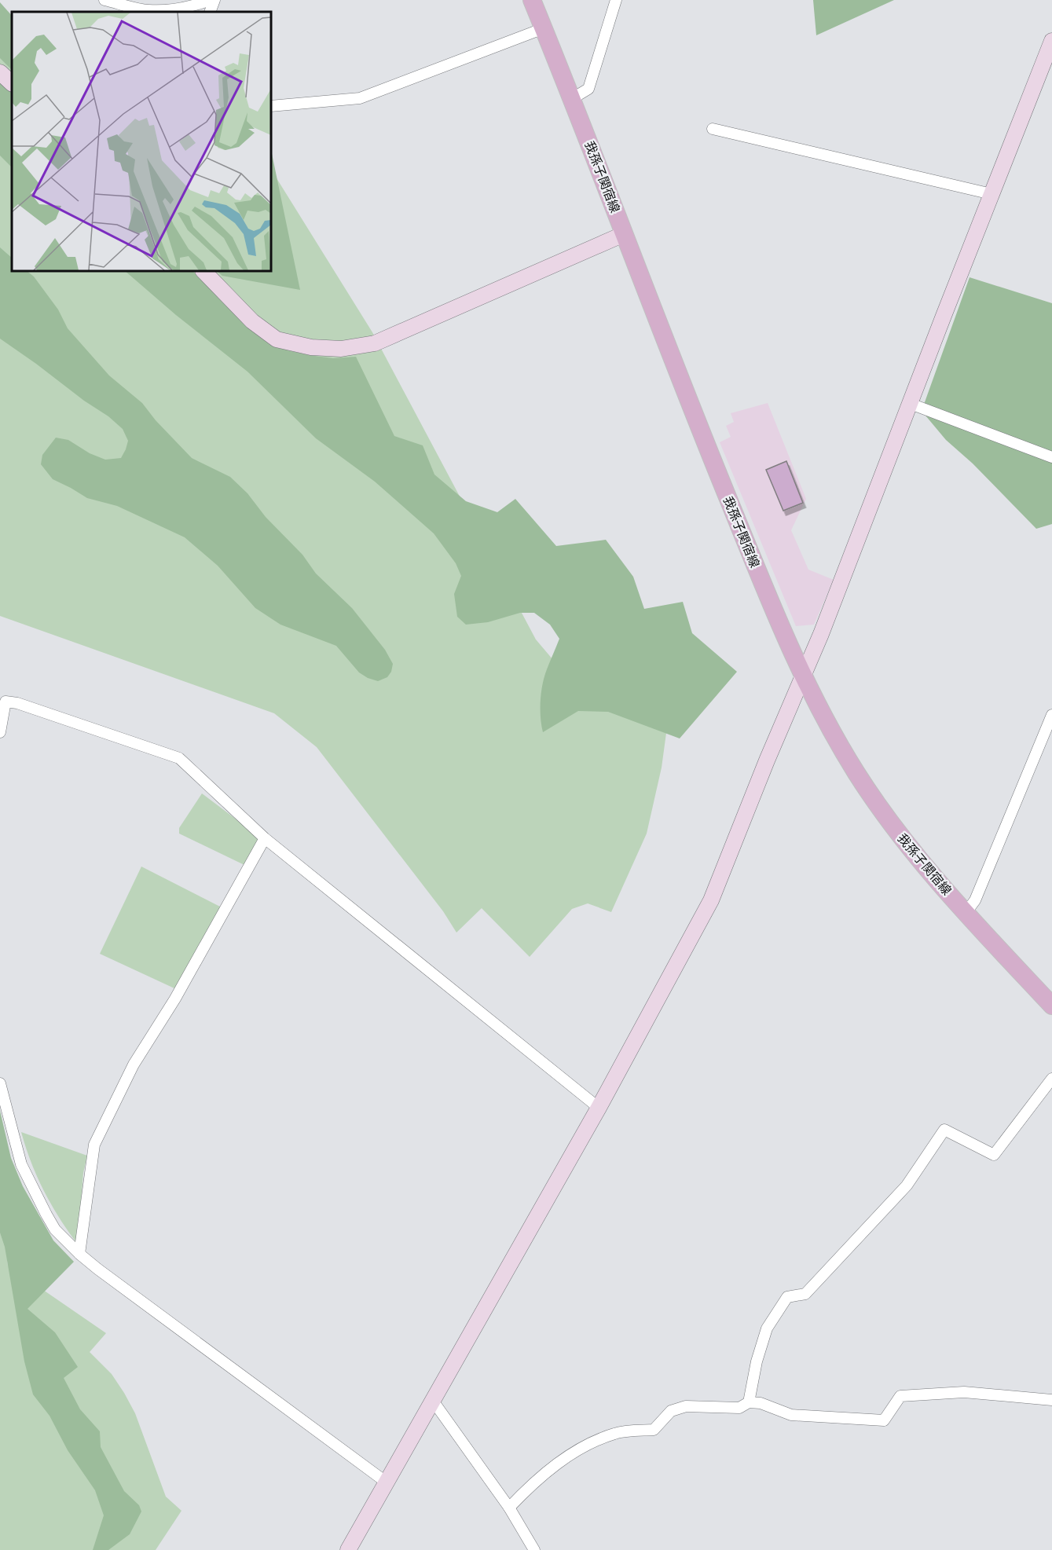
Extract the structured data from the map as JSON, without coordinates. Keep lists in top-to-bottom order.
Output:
{
  "streets": {
    "main road": ["我孫子関宿線"]
  }
}
